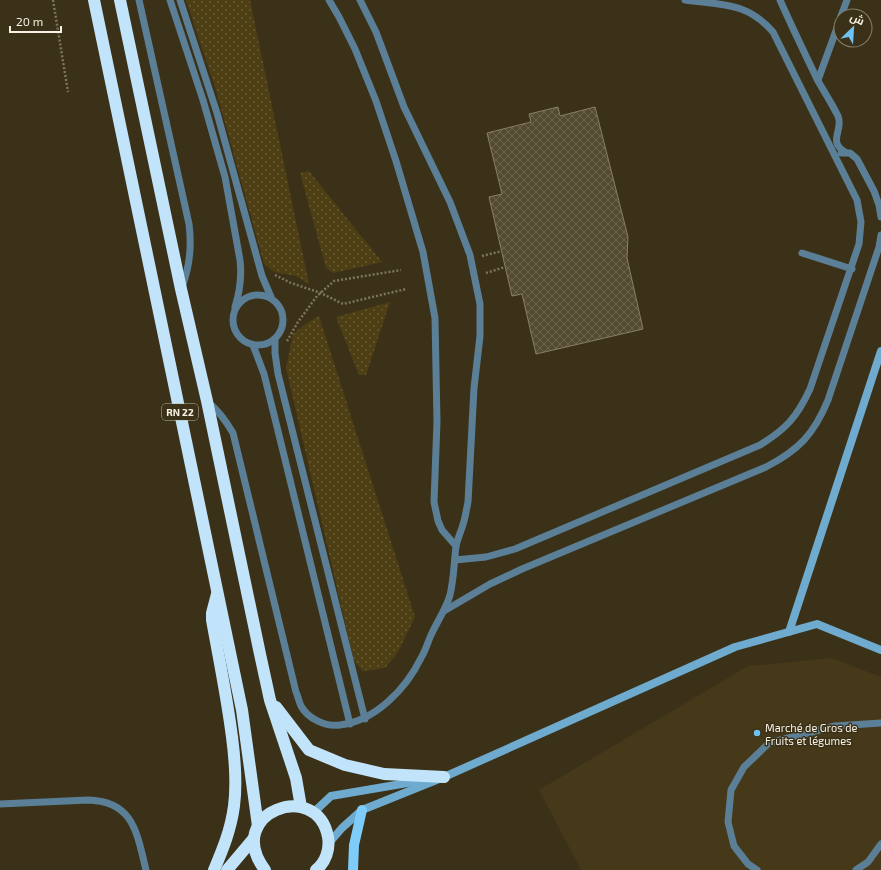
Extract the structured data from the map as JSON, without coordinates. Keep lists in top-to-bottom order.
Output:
{
  "streets": {
    "highway": ["RN 22"]
  },
  "places": ["Marché de Gros de Fruits et légumes"],
  "scale_bar": "20 m",
  "north": "top right"
}
